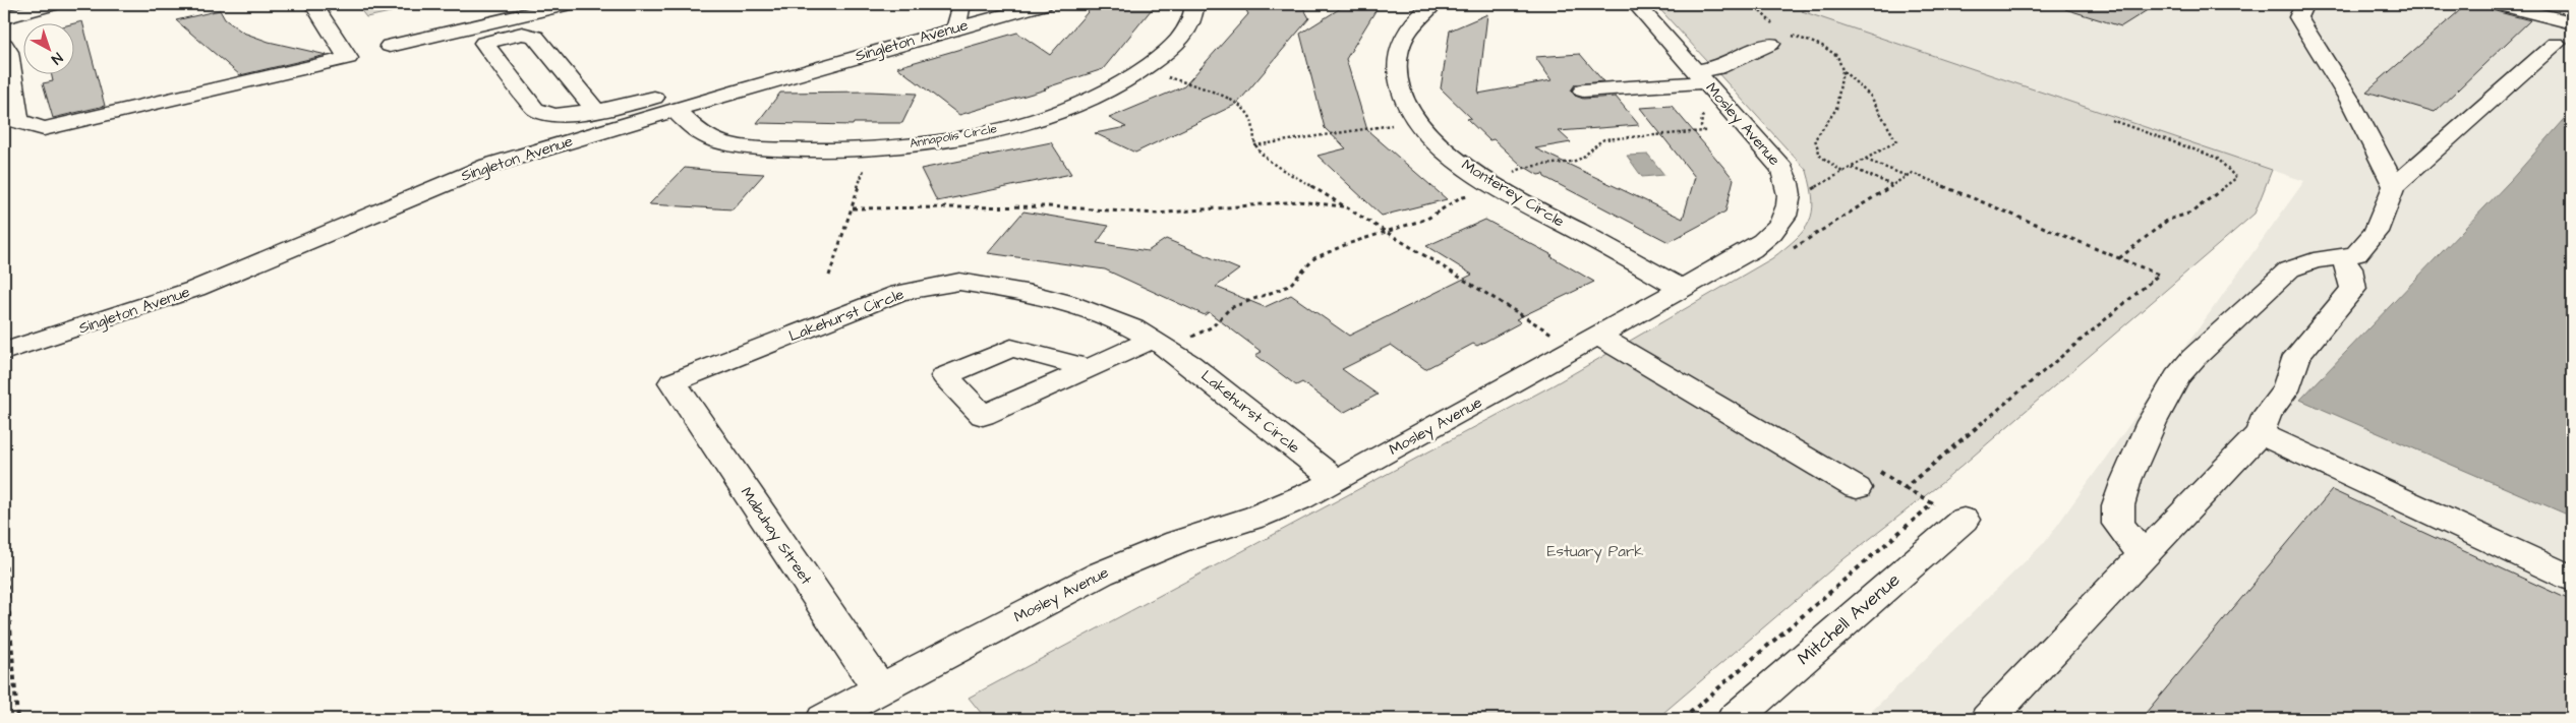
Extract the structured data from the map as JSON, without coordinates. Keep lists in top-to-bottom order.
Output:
{
  "streets": {
    "street": [
      "Singleton Avenue",
      "Mosley Avenue",
      "Annapolis Circle",
      "Monterey Circle",
      "Lakehurst Circle",
      "Mabuhay Street",
      "Mitchell Avenue"
    ]
  },
  "crossings": [
    ["Singleton Avenue", "Annapolis Circle"],
    ["Mosley Avenue", "Monterey Circle"],
    ["Mosley Avenue", "Lakehurst Circle"],
    ["Mosley Avenue", "Mabuhay Street"],
    ["Lakehurst Circle", "Mabuhay Street"]
  ],
  "parks": ["Estuary Park"],
  "north": "bottom right"
}
